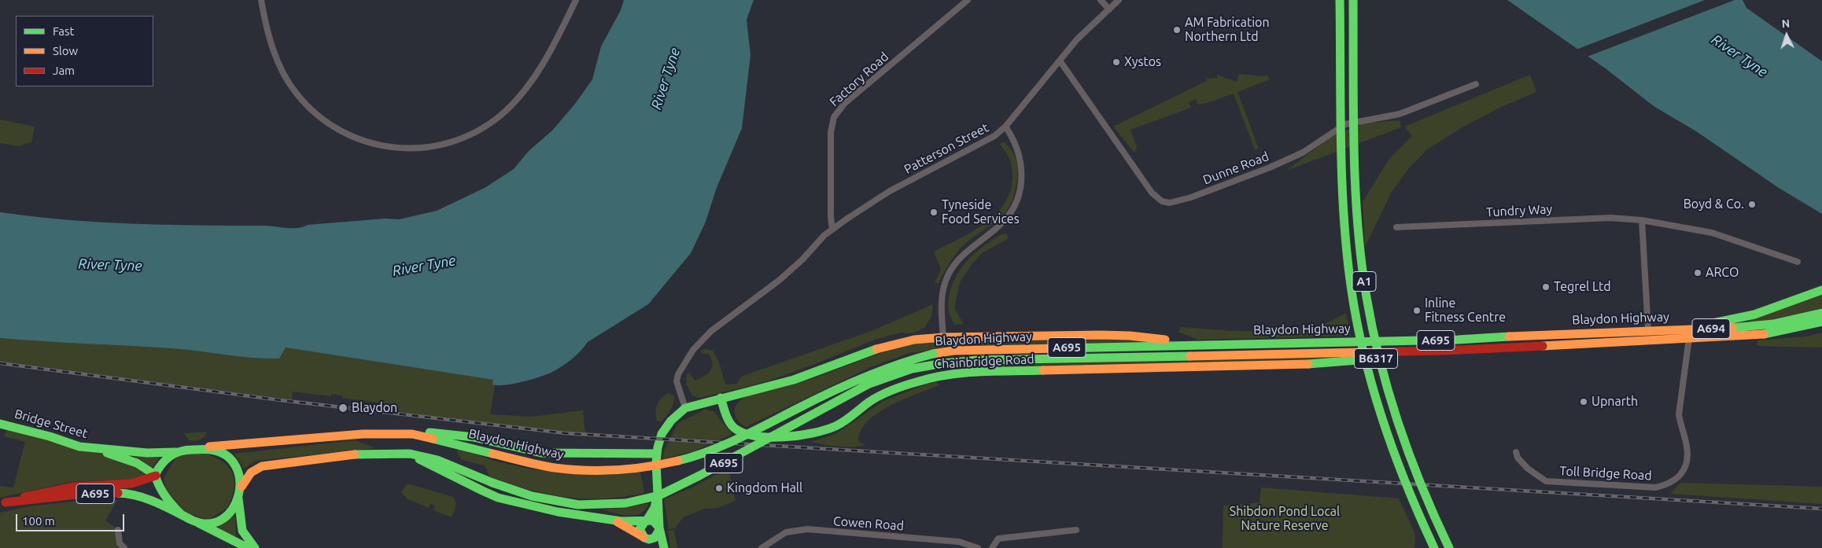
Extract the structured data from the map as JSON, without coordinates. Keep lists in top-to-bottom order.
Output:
{
  "streets": {
    "main road": [
      "A1",
      "Blaydon Highway",
      "A694",
      "A695",
      "B6317",
      "Chainbridge Road",
      "Bridge Street"
    ],
    "street": [
      "Factory Road",
      "Patterson Street",
      "Dunne Road",
      "Tundry Way",
      "Toll Bridge Road",
      "Cowen Road"
    ]
  },
  "crossings": [
    ["Factory Road", "Patterson Street"],
    ["Patterson Street", "Dunne Road"],
    ["Blaydon Highway", "A695"],
    ["Blaydon Highway", "Chainbridge Road"],
    ["Blaydon Highway", "Bridge Street"],
    ["Blaydon Highway", "Toll Bridge Road"],
    ["A695", "Bridge Street"]
  ],
  "water": ["River Tyne"],
  "parks": ["Shibdon Pond Local Nature Reserve"],
  "places": [
    "AM Fabrication Northern Ltd",
    "Xystos",
    "Boyd & Co.",
    "Tyneside Food Services",
    "ARCO",
    "Tegrel Ltd",
    "Inline Fitness Centre",
    "Upnarth",
    "Blaydon",
    "Kingdom Hall"
  ],
  "legend": ["Fast", "Slow", "Jam"],
  "scale_bar": "100 m",
  "north": "top"
}
